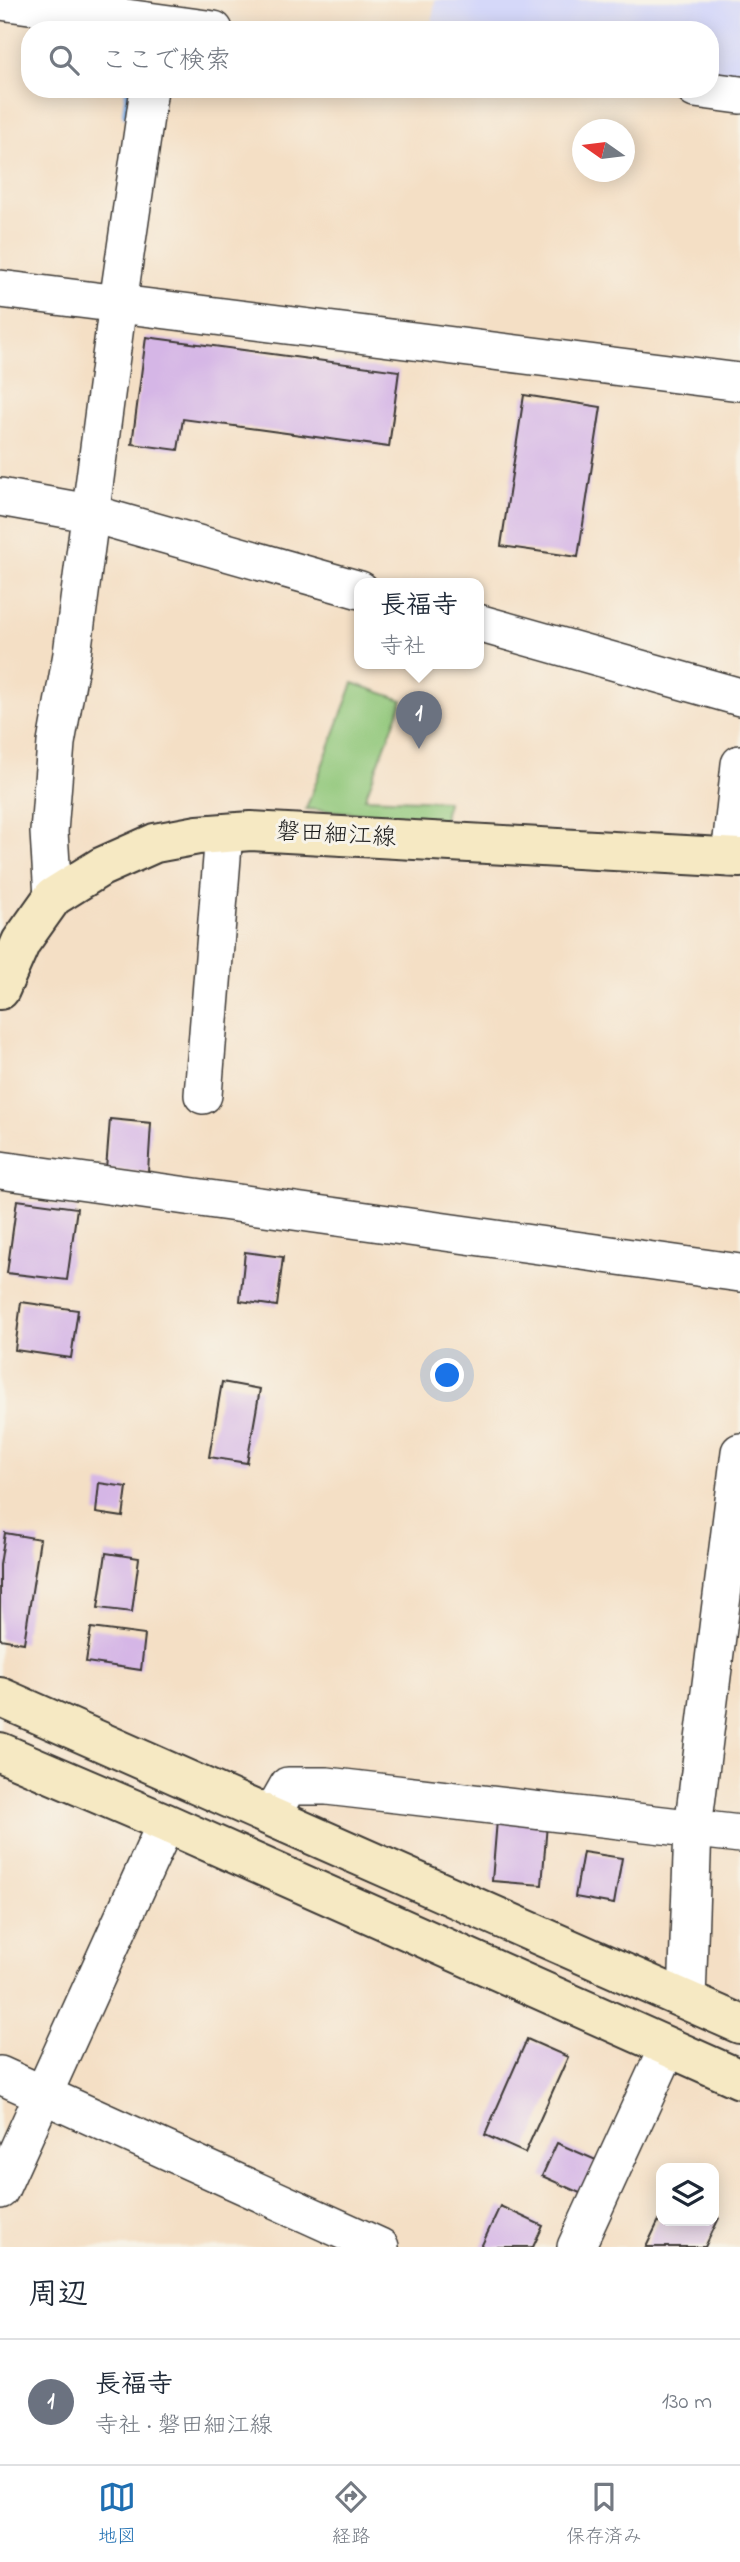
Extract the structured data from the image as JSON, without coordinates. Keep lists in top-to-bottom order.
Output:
{
  "streets": {
    "street": ["磐田細江線"]
  },
  "north": "left",
  "page": {
    "search": "ここで検索",
    "popup": ["長福寺", "寺社"],
    "pins": "1",
    "heading": "周辺",
    "list": [
      {
        "mark": "1",
        "name": "長福寺",
        "note": "寺社 · 磐田細江線",
        "value": "130 m"
      }
    ],
    "nav": ["地図", "経路", "保存済み"]
  }
}
